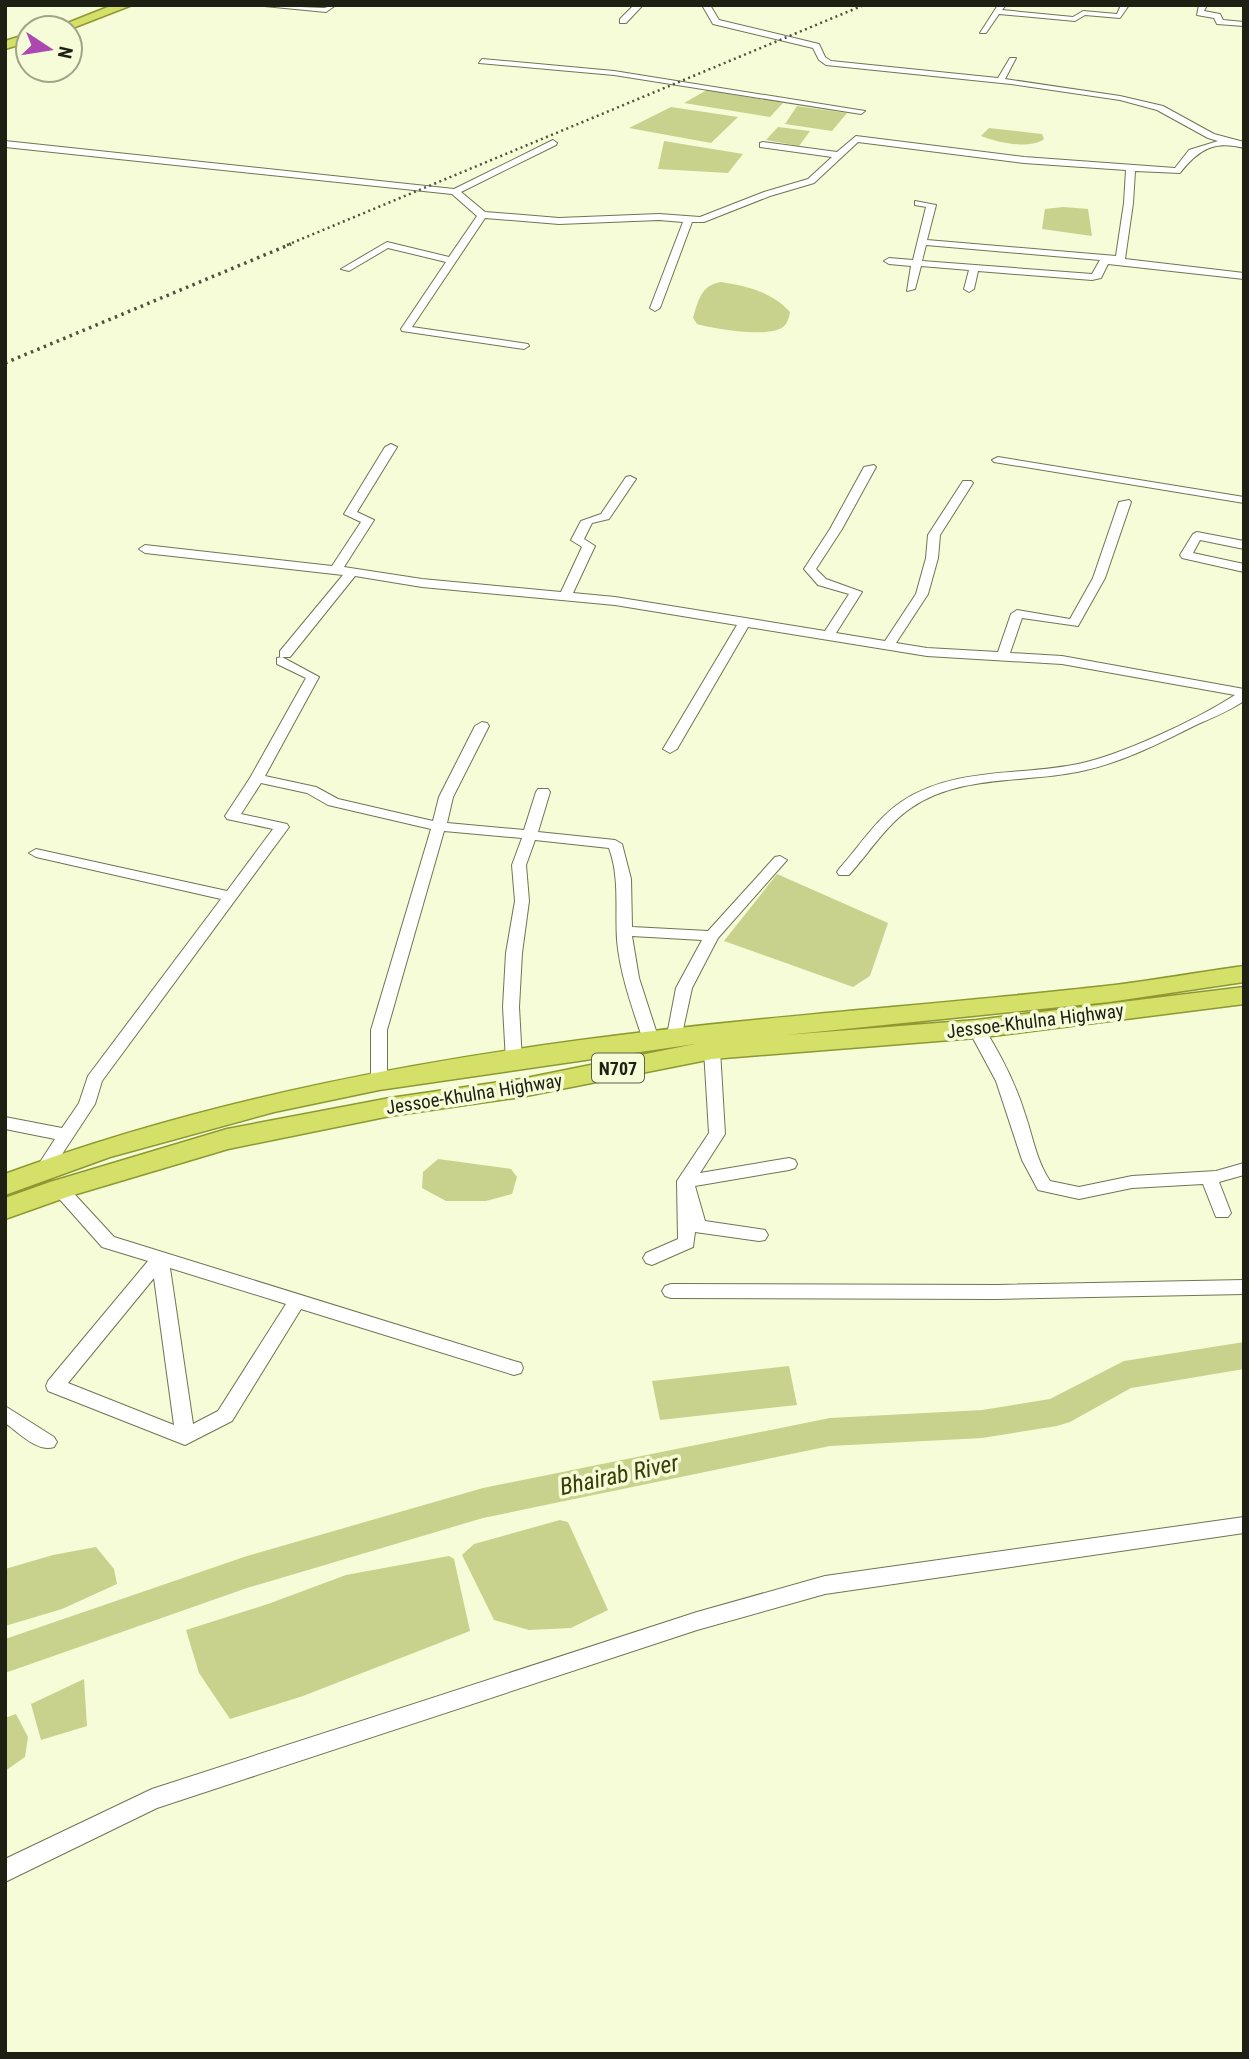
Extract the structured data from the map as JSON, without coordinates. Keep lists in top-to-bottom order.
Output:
{
  "streets": {
    "highway": ["Jessoe-Khulna Highway", "N707"]
  },
  "water": ["Bhairab River"],
  "north": "right"
}
